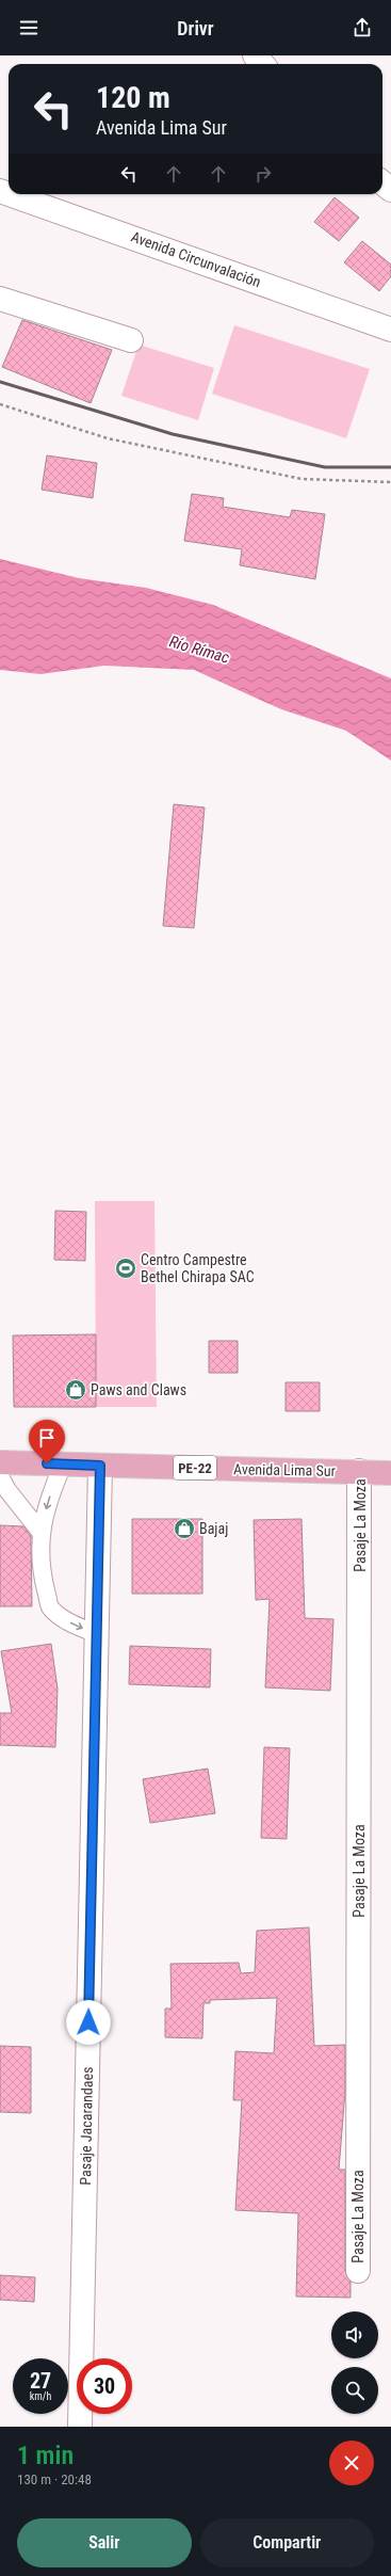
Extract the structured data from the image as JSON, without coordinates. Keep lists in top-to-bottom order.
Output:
{
  "streets": {
    "highway": ["PE-22", "Avenida Lima Sur"],
    "street": ["Avenida Circunvalación", "Pasaje La Moza", "Pasaje Jacarandaes"]
  },
  "crossings": [
    ["Avenida Lima Sur", "Pasaje La Moza"],
    ["Avenida Lima Sur", "Pasaje Jacarandaes"]
  ],
  "water": ["Río Rímac"],
  "places": {
    "sports": ["Centro Campestre Bethel Chirapa SAC"],
    "shop": ["Paws and Claws", "Bajaj"]
  },
  "page": {
    "header": "Drivr",
    "turn": ["120 m", "Avenida Lima Sur"],
    "speed": "27 km/h",
    "limit": "30",
    "heading": ["1 min", "130 m · 20:48"],
    "buttons": ["Salir", "Compartir"]
  }
}
